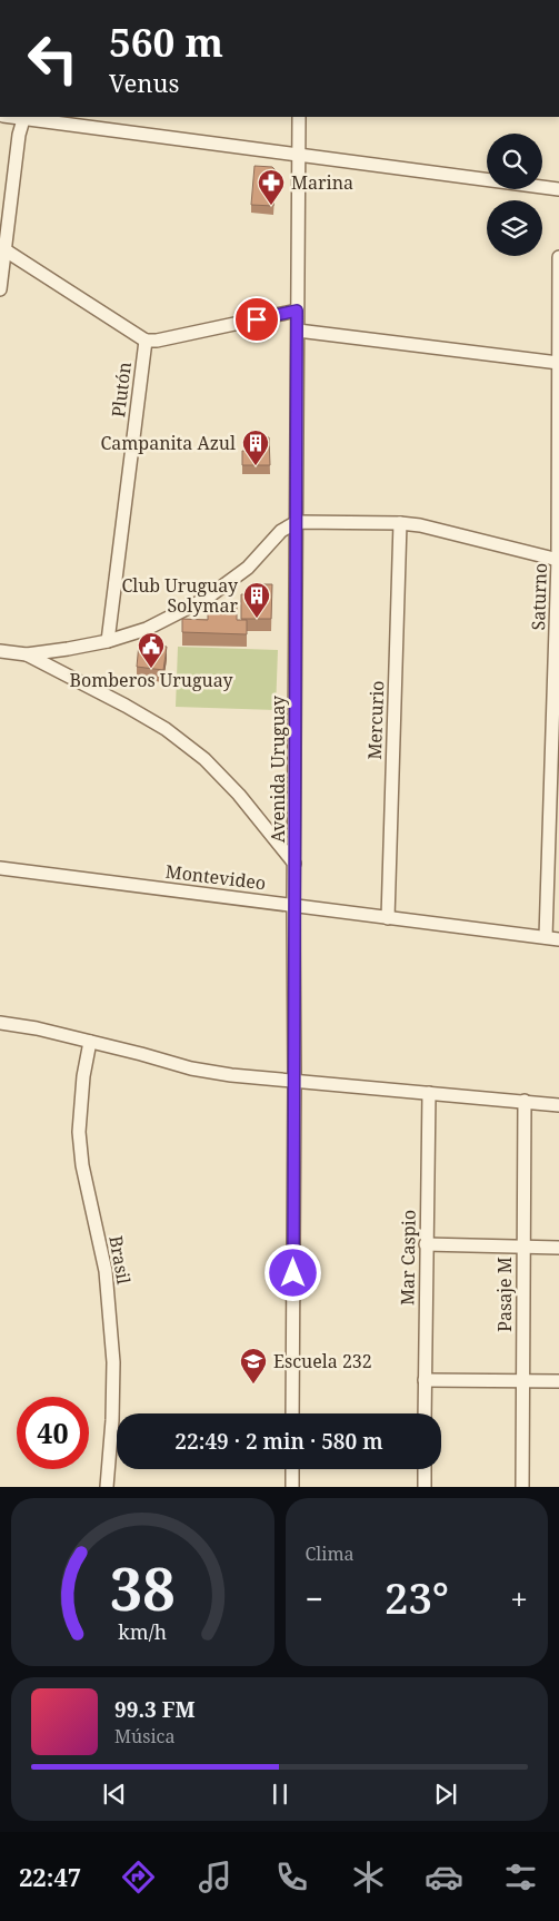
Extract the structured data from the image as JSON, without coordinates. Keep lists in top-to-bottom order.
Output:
{
  "streets": {
    "street": [
      "Plutón",
      "Saturno",
      "Mercurio",
      "Avenida Uruguay",
      "Montevideo",
      "Mar Caspio",
      "Brasil",
      "Pasaje M"
    ]
  },
  "crossings": [
    ["Saturno", "Montevideo"],
    ["Mercurio", "Montevideo"],
    ["Avenida Uruguay", "Montevideo"]
  ],
  "places": {
    "pharmacy": ["Marina"],
    "building": ["Campanita Azul", "Club Uruguay Solymar"],
    "public building": ["Bomberos Uruguay"],
    "school or university": ["Escuela 232"]
  },
  "page": {
    "turn": ["560 m", "Venus"],
    "limit": "40",
    "trip": "22:49 · 2 min · 580 m",
    "tile": "Clima",
    "heat": ["−", "23°", "+"],
    "song": ["99.3 FM", "Música"],
    "tabs": "22:47",
    "gauge": ["38", "km/h"]
  }
}
